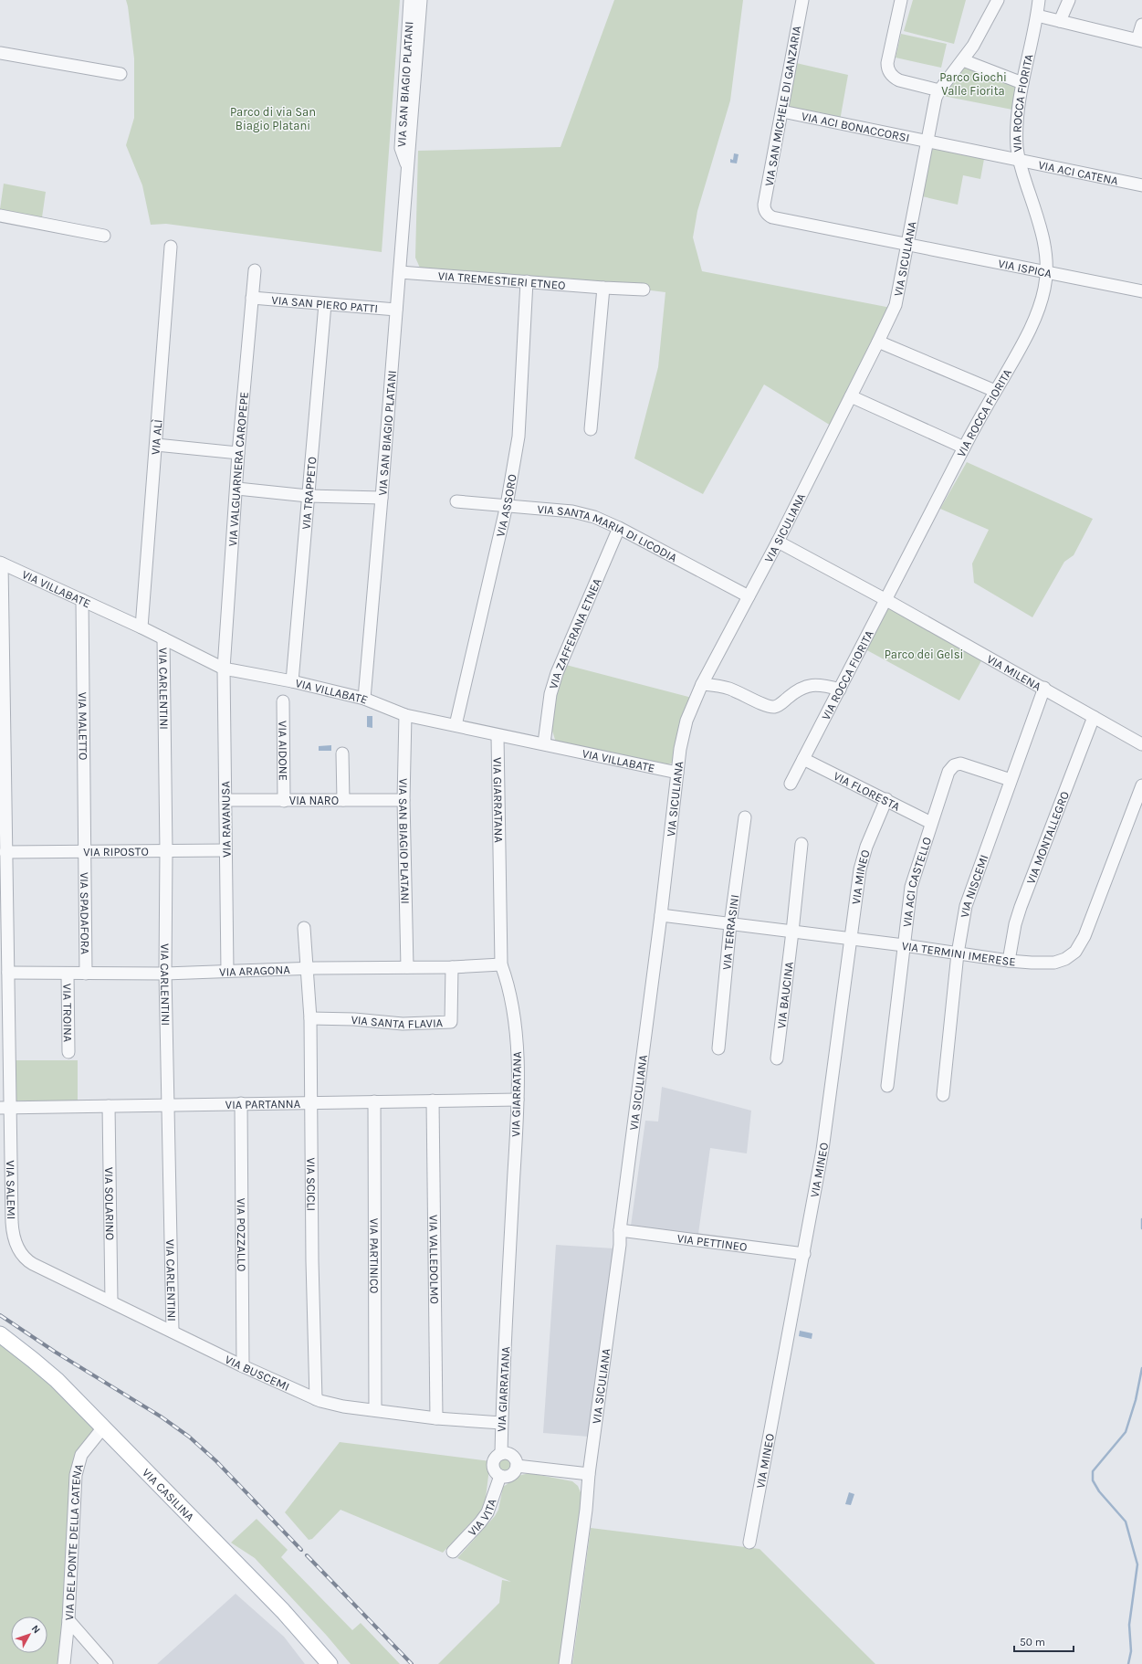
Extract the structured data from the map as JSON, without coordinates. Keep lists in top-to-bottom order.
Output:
{
  "streets": {
    "main road": ["VIA CASILINA"],
    "street": [
      "VIA SAN BIAGIO PLATANI",
      "VIA ROCCA FIORITA",
      "VIA SAN MICHELE DI GANZARIA",
      "VIA ACI BONACCORSI",
      "VIA ACI CATENA",
      "VIA SICULIANA",
      "VIA ISPICA",
      "VIA TREMESTIERI ETNEO",
      "VIA SAN PIERO PATTI",
      "VIA ALÌ",
      "VIA VALGUARNERA CAROPEPE",
      "VIA TRAPPETO",
      "VIA ASSORO",
      "VIA SANTA MARIA DI LICODIA",
      "VIA VILLABATE",
      "VIA ZAFFERANA ETNEA",
      "VIA MILENA",
      "VIA CARLENTINI",
      "VIA MALETTO",
      "VIA AIDONE",
      "VIA FLORESTA",
      "VIA NARO",
      "VIA GIARRATANA",
      "VIA RAVANUSA",
      "VIA MONTALLEGRO",
      "VIA RIPOSTO",
      "VIA MINEO",
      "VIA ACI CASTELLO",
      "VIA NISCEMI",
      "VIA SPADAFORA",
      "VIA TERRASINI",
      "VIA TERMINI IMERESE",
      "VIA ARAGONA",
      "VIA BAUCINA",
      "VIA TROINA",
      "VIA SANTA FLAVIA",
      "VIA PARTANNA",
      "VIA SCICLI",
      "VIA SALEMI",
      "VIA SOLARINO",
      "VIA POZZALLO",
      "VIA PETTINEO",
      "VIA PARTINICO",
      "VIA VALLEDOLMO",
      "VIA BUSCEMI",
      "VIA VITA",
      "VIA DEL PONTE DELLA CATENA"
    ]
  },
  "crossings": [
    ["VIA SAN BIAGIO PLATANI", "VIA TREMESTIERI ETNEO"],
    ["VIA SAN BIAGIO PLATANI", "VIA SAN PIERO PATTI"],
    ["VIA SAN BIAGIO PLATANI", "VIA VILLABATE"],
    ["VIA SAN BIAGIO PLATANI", "VIA NARO"],
    ["VIA SAN BIAGIO PLATANI", "VIA ARAGONA"],
    ["VIA ROCCA FIORITA", "VIA ACI CATENA"],
    ["VIA ROCCA FIORITA", "VIA ISPICA"],
    ["VIA ROCCA FIORITA", "VIA MILENA"],
    ["VIA ROCCA FIORITA", "VIA FLORESTA"],
    ["VIA SAN MICHELE DI GANZARIA", "VIA ACI BONACCORSI"],
    ["VIA SAN MICHELE DI GANZARIA", "VIA ISPICA"],
    ["VIA ACI BONACCORSI", "VIA ACI CATENA"],
    ["VIA ACI BONACCORSI", "VIA SICULIANA"],
    ["VIA ACI CATENA", "VIA SICULIANA"],
    ["VIA SICULIANA", "VIA ISPICA"],
    ["VIA SICULIANA", "VIA SANTA MARIA DI LICODIA"],
    ["VIA SICULIANA", "VIA VILLABATE"],
    ["VIA SICULIANA", "VIA MILENA"],
    ["VIA SICULIANA", "VIA TERMINI IMERESE"],
    ["VIA SICULIANA", "VIA PETTINEO"],
    ["VIA TREMESTIERI ETNEO", "VIA ASSORO"],
    ["VIA SAN PIERO PATTI", "VIA VALGUARNERA CAROPEPE"],
    ["VIA SAN PIERO PATTI", "VIA TRAPPETO"],
    ["VIA ALÌ", "VIA VILLABATE"],
    ["VIA VALGUARNERA CAROPEPE", "VIA VILLABATE"],
    ["VIA VALGUARNERA CAROPEPE", "VIA RAVANUSA"],
    ["VIA TRAPPETO", "VIA VILLABATE"],
    ["VIA ASSORO", "VIA SANTA MARIA DI LICODIA"],
    ["VIA ASSORO", "VIA VILLABATE"],
    ["VIA SANTA MARIA DI LICODIA", "VIA ZAFFERANA ETNEA"],
    ["VIA VILLABATE", "VIA ZAFFERANA ETNEA"],
    ["VIA VILLABATE", "VIA CARLENTINI"],
    ["VIA VILLABATE", "VIA MALETTO"],
    ["VIA VILLABATE", "VIA GIARRATANA"],
    ["VIA VILLABATE", "VIA RAVANUSA"],
    ["VIA VILLABATE", "VIA SALEMI"],
    ["VIA MILENA", "VIA MONTALLEGRO"],
    ["VIA MILENA", "VIA NISCEMI"],
    ["VIA CARLENTINI", "VIA RIPOSTO"],
    ["VIA CARLENTINI", "VIA ARAGONA"],
    ["VIA CARLENTINI", "VIA PARTANNA"],
    ["VIA CARLENTINI", "VIA BUSCEMI"],
    ["VIA MALETTO", "VIA RIPOSTO"],
    ["VIA MALETTO", "VIA SPADAFORA"],
    ["VIA AIDONE", "VIA NARO"],
    ["VIA FLORESTA", "VIA MINEO"],
    ["VIA FLORESTA", "VIA ACI CASTELLO"],
    ["VIA NARO", "VIA RAVANUSA"],
    ["VIA GIARRATANA", "VIA ARAGONA"],
    ["VIA GIARRATANA", "VIA PARTANNA"],
    ["VIA GIARRATANA", "VIA BUSCEMI"],
    ["VIA GIARRATANA", "VIA VITA"],
    ["VIA RAVANUSA", "VIA RIPOSTO"],
    ["VIA RAVANUSA", "VIA ARAGONA"],
    ["VIA MONTALLEGRO", "VIA TERMINI IMERESE"],
    ["VIA RIPOSTO", "VIA SPADAFORA"],
    ["VIA RIPOSTO", "VIA SALEMI"],
    ["VIA MINEO", "VIA TERMINI IMERESE"],
    ["VIA MINEO", "VIA PETTINEO"],
    ["VIA ACI CASTELLO", "VIA NISCEMI"],
    ["VIA ACI CASTELLO", "VIA TERMINI IMERESE"],
    ["VIA NISCEMI", "VIA TERMINI IMERESE"],
    ["VIA SPADAFORA", "VIA ARAGONA"],
    ["VIA TERRASINI", "VIA TERMINI IMERESE"],
    ["VIA TERMINI IMERESE", "VIA BAUCINA"],
    ["VIA ARAGONA", "VIA TROINA"],
    ["VIA ARAGONA", "VIA SANTA FLAVIA"],
    ["VIA ARAGONA", "VIA SCICLI"],
    ["VIA ARAGONA", "VIA SALEMI"],
    ["VIA SANTA FLAVIA", "VIA SCICLI"],
    ["VIA PARTANNA", "VIA SCICLI"],
    ["VIA PARTANNA", "VIA SALEMI"],
    ["VIA PARTANNA", "VIA SOLARINO"],
    ["VIA PARTANNA", "VIA POZZALLO"],
    ["VIA PARTANNA", "VIA PARTINICO"],
    ["VIA PARTANNA", "VIA VALLEDOLMO"],
    ["VIA SCICLI", "VIA BUSCEMI"],
    ["VIA SALEMI", "VIA BUSCEMI"],
    ["VIA SOLARINO", "VIA BUSCEMI"],
    ["VIA POZZALLO", "VIA BUSCEMI"],
    ["VIA PARTINICO", "VIA BUSCEMI"],
    ["VIA VALLEDOLMO", "VIA BUSCEMI"],
    ["VIA CASILINA", "VIA DEL PONTE DELLA CATENA"]
  ],
  "parks": ["Parco Giochi Valle Fiorita", "Parco di via San Biagio Platani", "Parco dei Gelsi"],
  "scale_bar": "50 m",
  "north": "top right"
}
